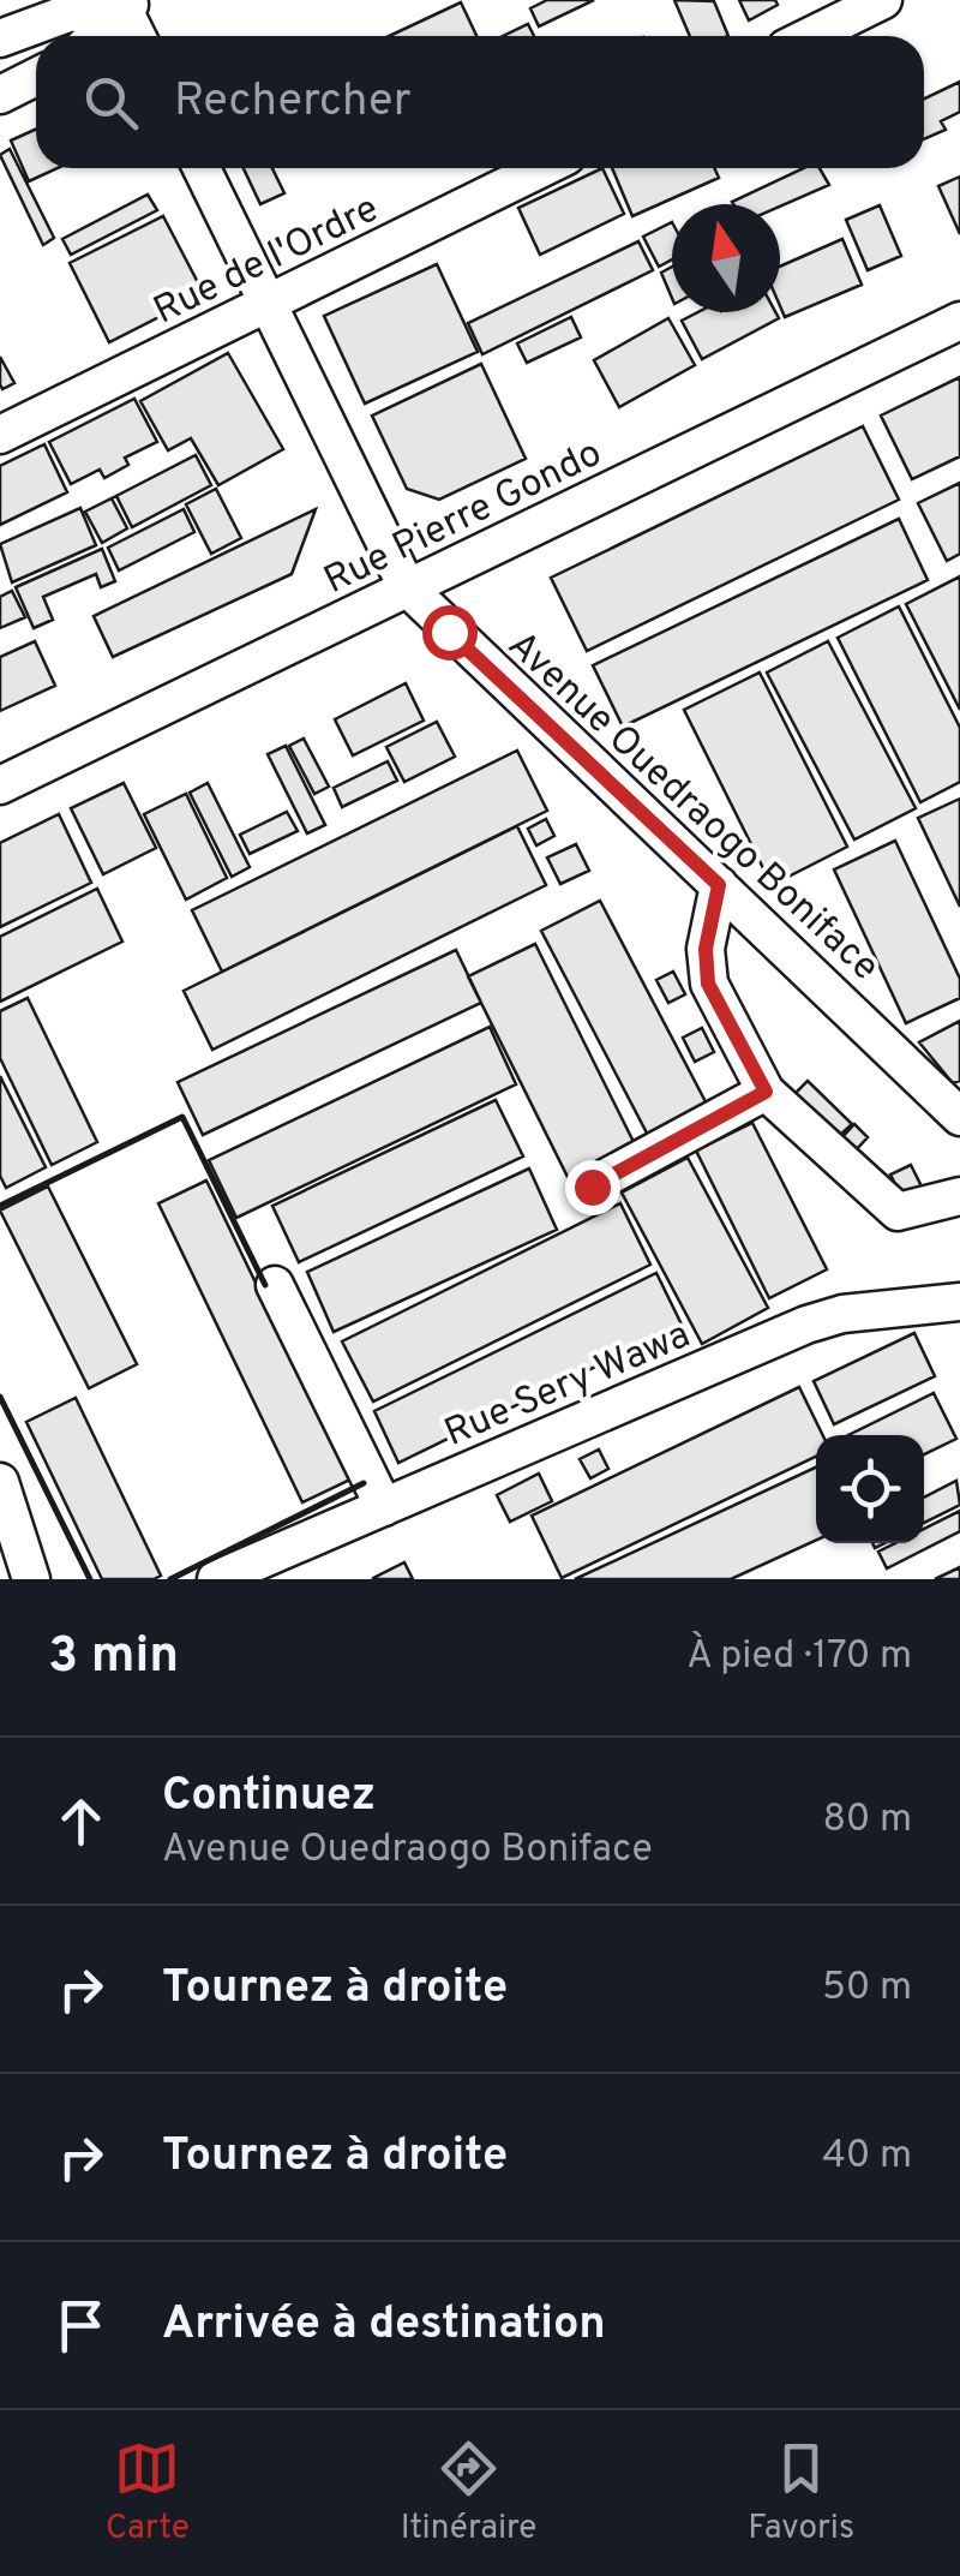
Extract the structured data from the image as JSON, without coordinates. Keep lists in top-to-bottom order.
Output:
{
  "streets": {
    "street": [
      "Rue de l'Ordre",
      "Rue Pierre Gondo",
      "Avenue Ouedraogo Boniface",
      "Rue Sery Wawa"
    ]
  },
  "crossings": [
    ["Rue de l'Ordre", "Avenue Ouedraogo Boniface"],
    ["Rue Pierre Gondo", "Avenue Ouedraogo Boniface"]
  ],
  "north": "top",
  "page": {
    "search": "Rechercher",
    "heading": ["3 min", "À pied · 170 m"],
    "list": [
      ["Continuez", "Avenue Ouedraogo Boniface", "80 m"],
      ["Tournez à droite", "50 m"],
      ["Tournez à droite", "40 m"],
      "Arrivée à destination"
    ],
    "nav": ["Carte", "Itinéraire", "Favoris"]
  }
}
